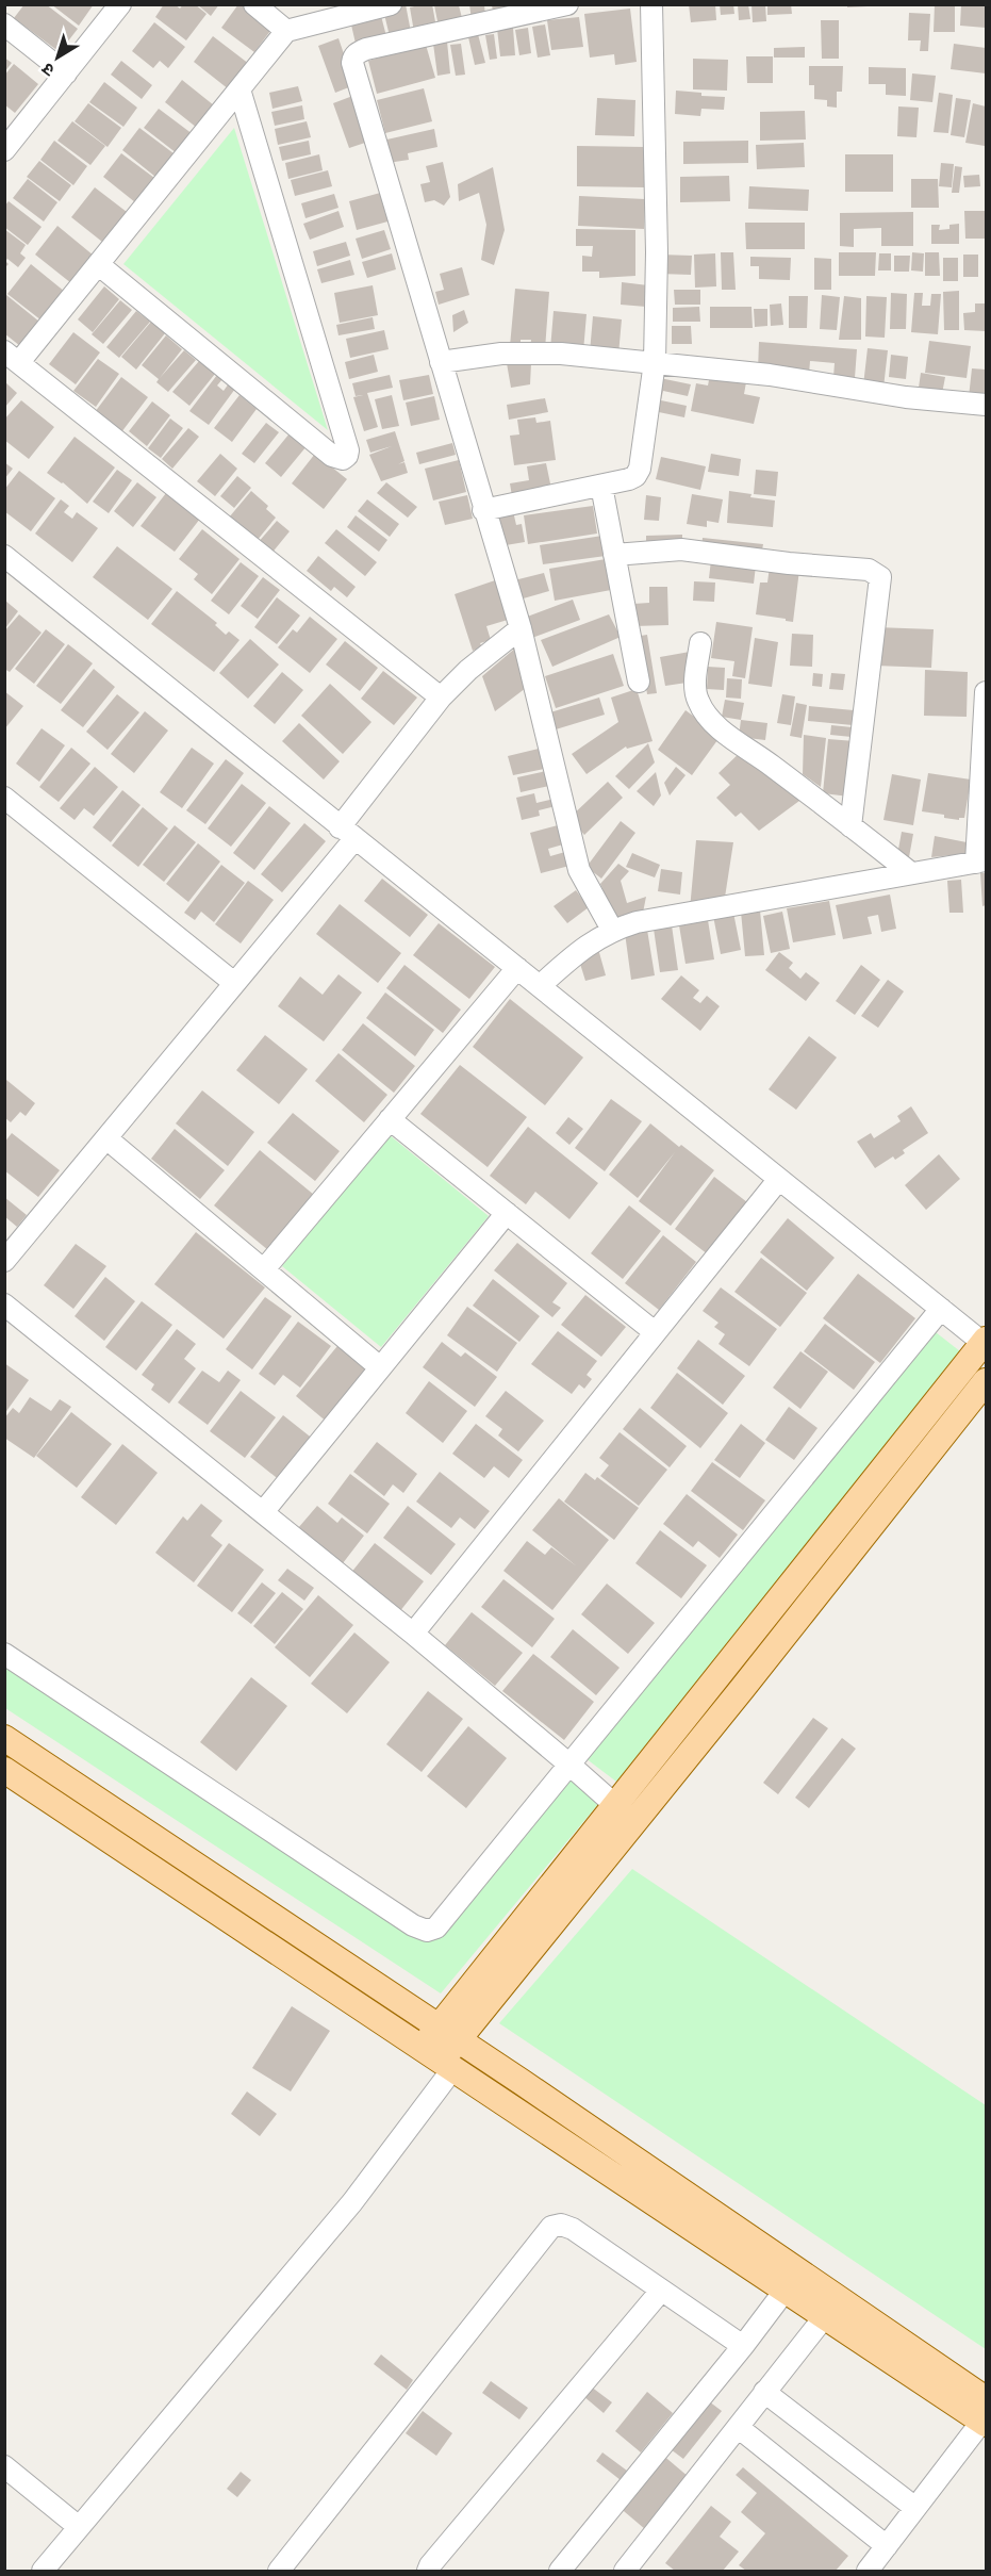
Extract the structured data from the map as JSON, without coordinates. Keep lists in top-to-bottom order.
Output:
{
  "north": "bottom left"
}
